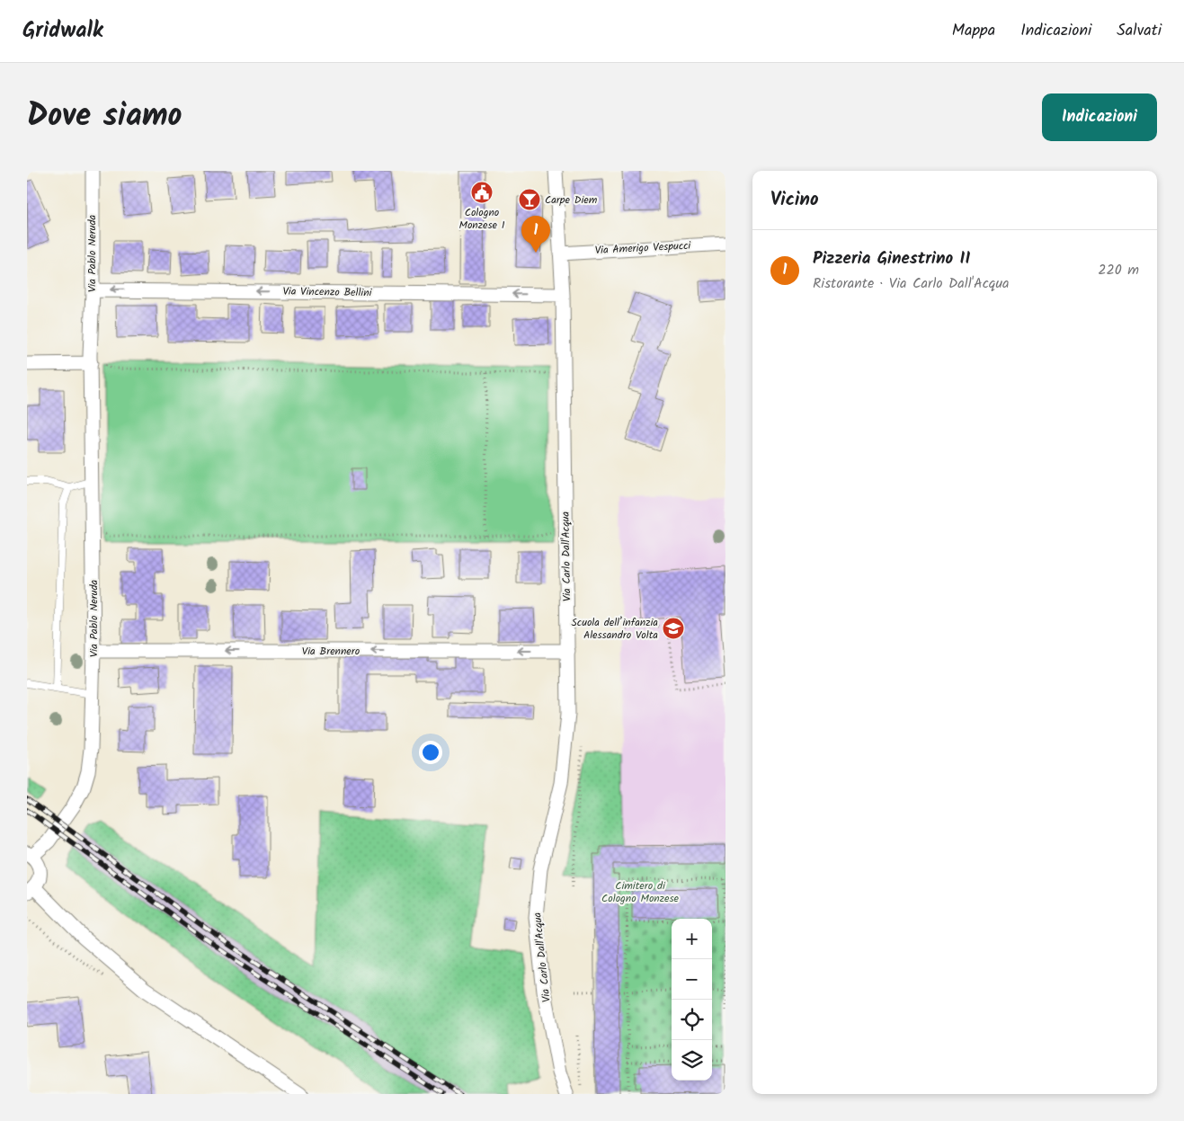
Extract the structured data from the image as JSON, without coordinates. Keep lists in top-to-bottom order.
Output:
{
  "streets": {
    "street": [
      "Via Amerigo Vespucci",
      "Via Pablo Neruda",
      "Via Vincenzo Bellini",
      "Via Carlo Dall'Acqua",
      "Via Brennero"
    ]
  },
  "crossings": [
    ["Via Amerigo Vespucci", "Via Carlo Dall'Acqua"],
    ["Via Pablo Neruda", "Via Vincenzo Bellini"],
    ["Via Pablo Neruda", "Via Brennero"],
    ["Via Vincenzo Bellini", "Via Carlo Dall'Acqua"],
    ["Via Carlo Dall'Acqua", "Via Brennero"]
  ],
  "one_way": ["Via Vincenzo Bellini", "Via Brennero"],
  "parks": ["Cimitero di Cologno Monzese"],
  "places": {
    "public building": ["Cologno Monzese 1"],
    "bar": ["Carpe Diem"],
    "school or university": ["Scuola dell’infanzia Alessandro Volta"]
  },
  "page": {
    "header": "Gridwalk",
    "nav": ["Mappa", "Indicazioni", "Salvati"],
    "title": "Dove siamo",
    "buttons": "Indicazioni",
    "heading": "Vicino",
    "pins": "1",
    "list": [
      {
        "mark": "1",
        "name": "Pizzeria Ginestrino II",
        "note": "Ristorante · Via Carlo Dall'Acqua",
        "value": "220 m"
      }
    ],
    "map_buttons": ["+", "−"]
  }
}
